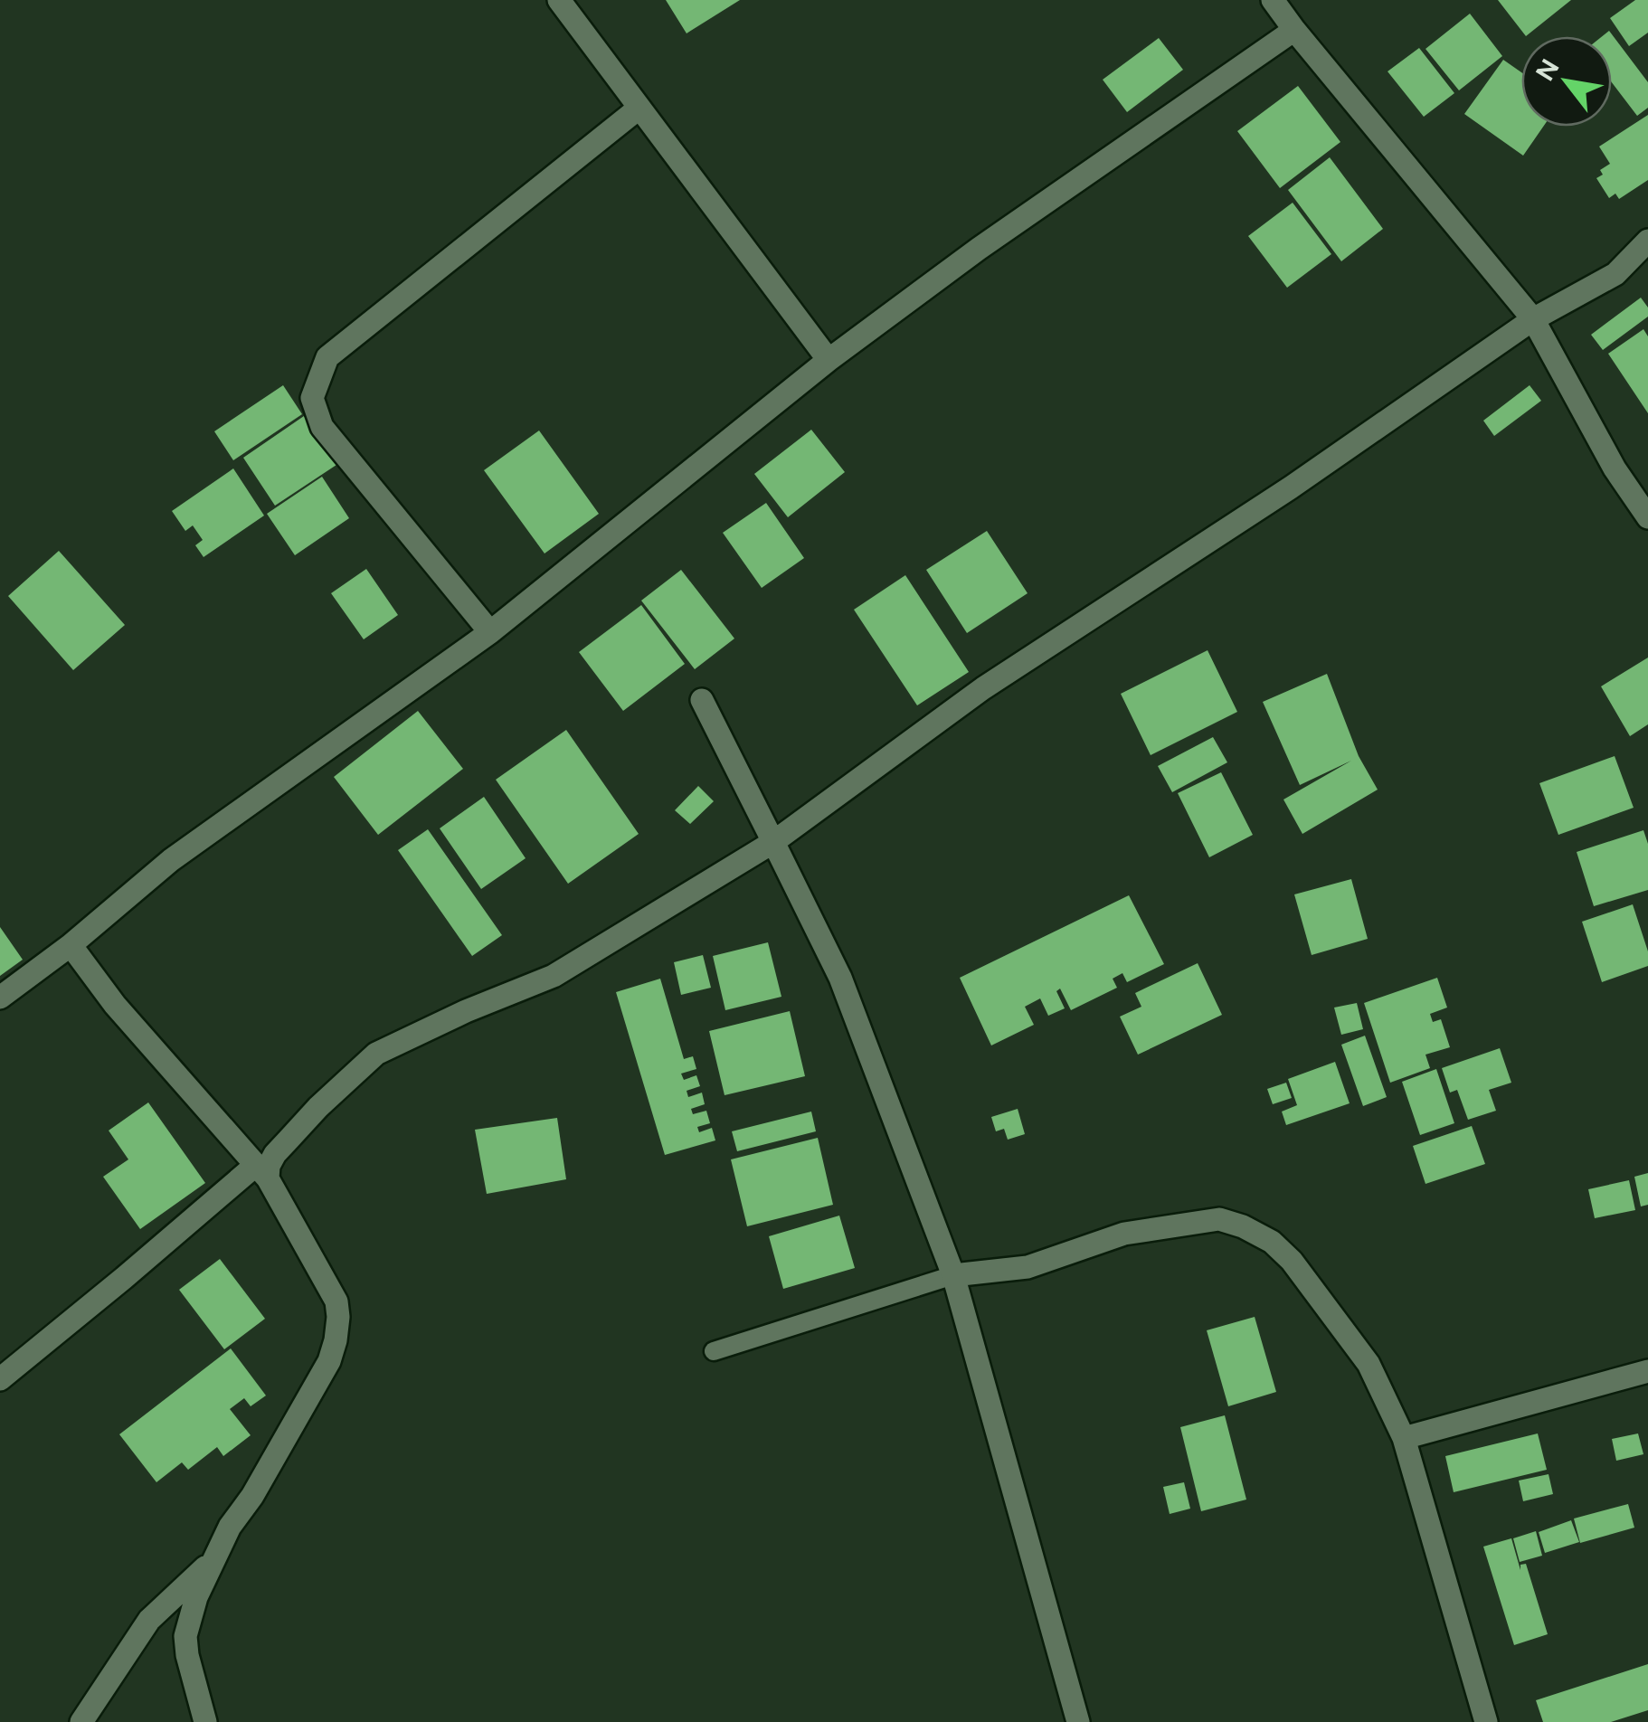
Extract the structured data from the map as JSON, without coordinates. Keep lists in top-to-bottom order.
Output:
{
  "north": "top left"
}
